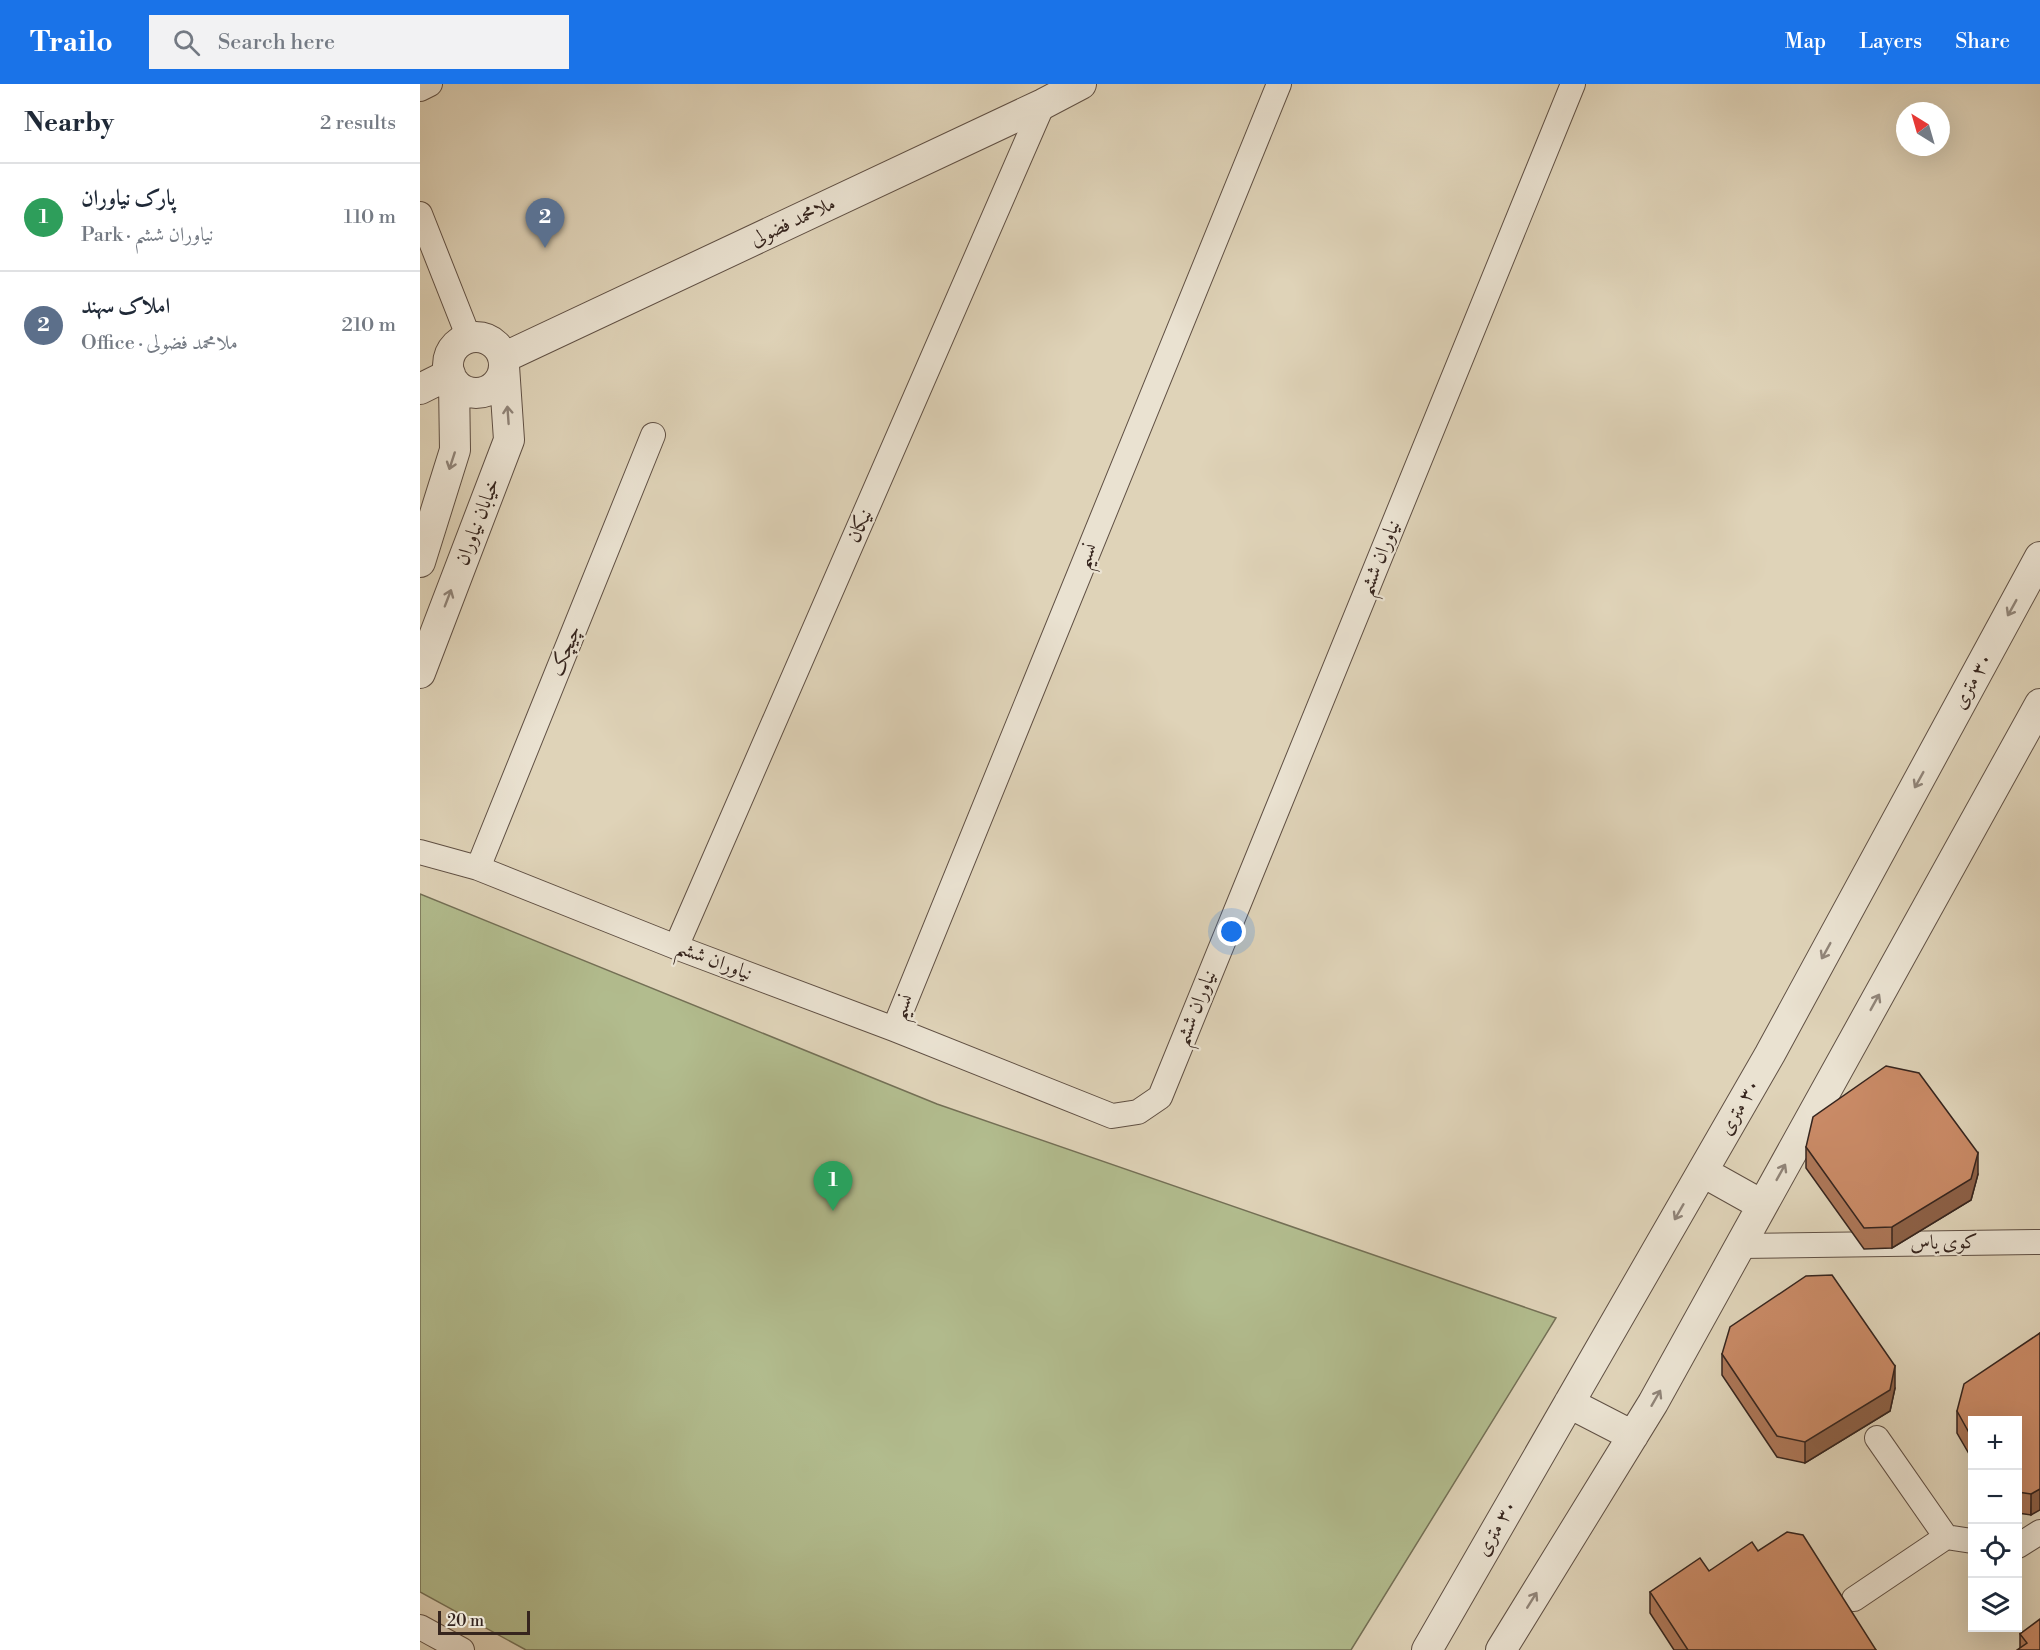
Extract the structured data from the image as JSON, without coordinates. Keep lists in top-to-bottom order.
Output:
{
  "streets": {
    "street": [
      "ملامحمد فضولی",
      "خیابان نیاوران",
      "نیکان",
      "نسیم",
      "نیاوران ششم",
      "چیچک",
      "٣٠ متری",
      "کوی یاس"
    ]
  },
  "crossings": [
    ["ملامحمد فضولی", "خیابان نیاوران"],
    ["ملامحمد فضولی", "نیکان"],
    ["نیکان", "نیاوران ششم"],
    ["نسیم", "نیاوران ششم"],
    ["نیاوران ششم", "چیچک"]
  ],
  "scale_bar": "20 m",
  "north": "top left",
  "page": {
    "header": "Trailo",
    "search": "Search here",
    "nav": ["Map", "Layers", "Share"],
    "heading": ["Nearby", "2 results"],
    "list": [
      {
        "mark": "1",
        "name": "پارک نیاوران",
        "note": "Park · نیاوران ششم",
        "value": "110 m"
      },
      {
        "mark": "2",
        "name": "املاک سهند",
        "note": "Office · ملامحمد فضولی",
        "value": "210 m"
      }
    ],
    "pins": ["2", "1"],
    "map_buttons": ["+", "−"],
    "scale": "20 m"
  }
}
